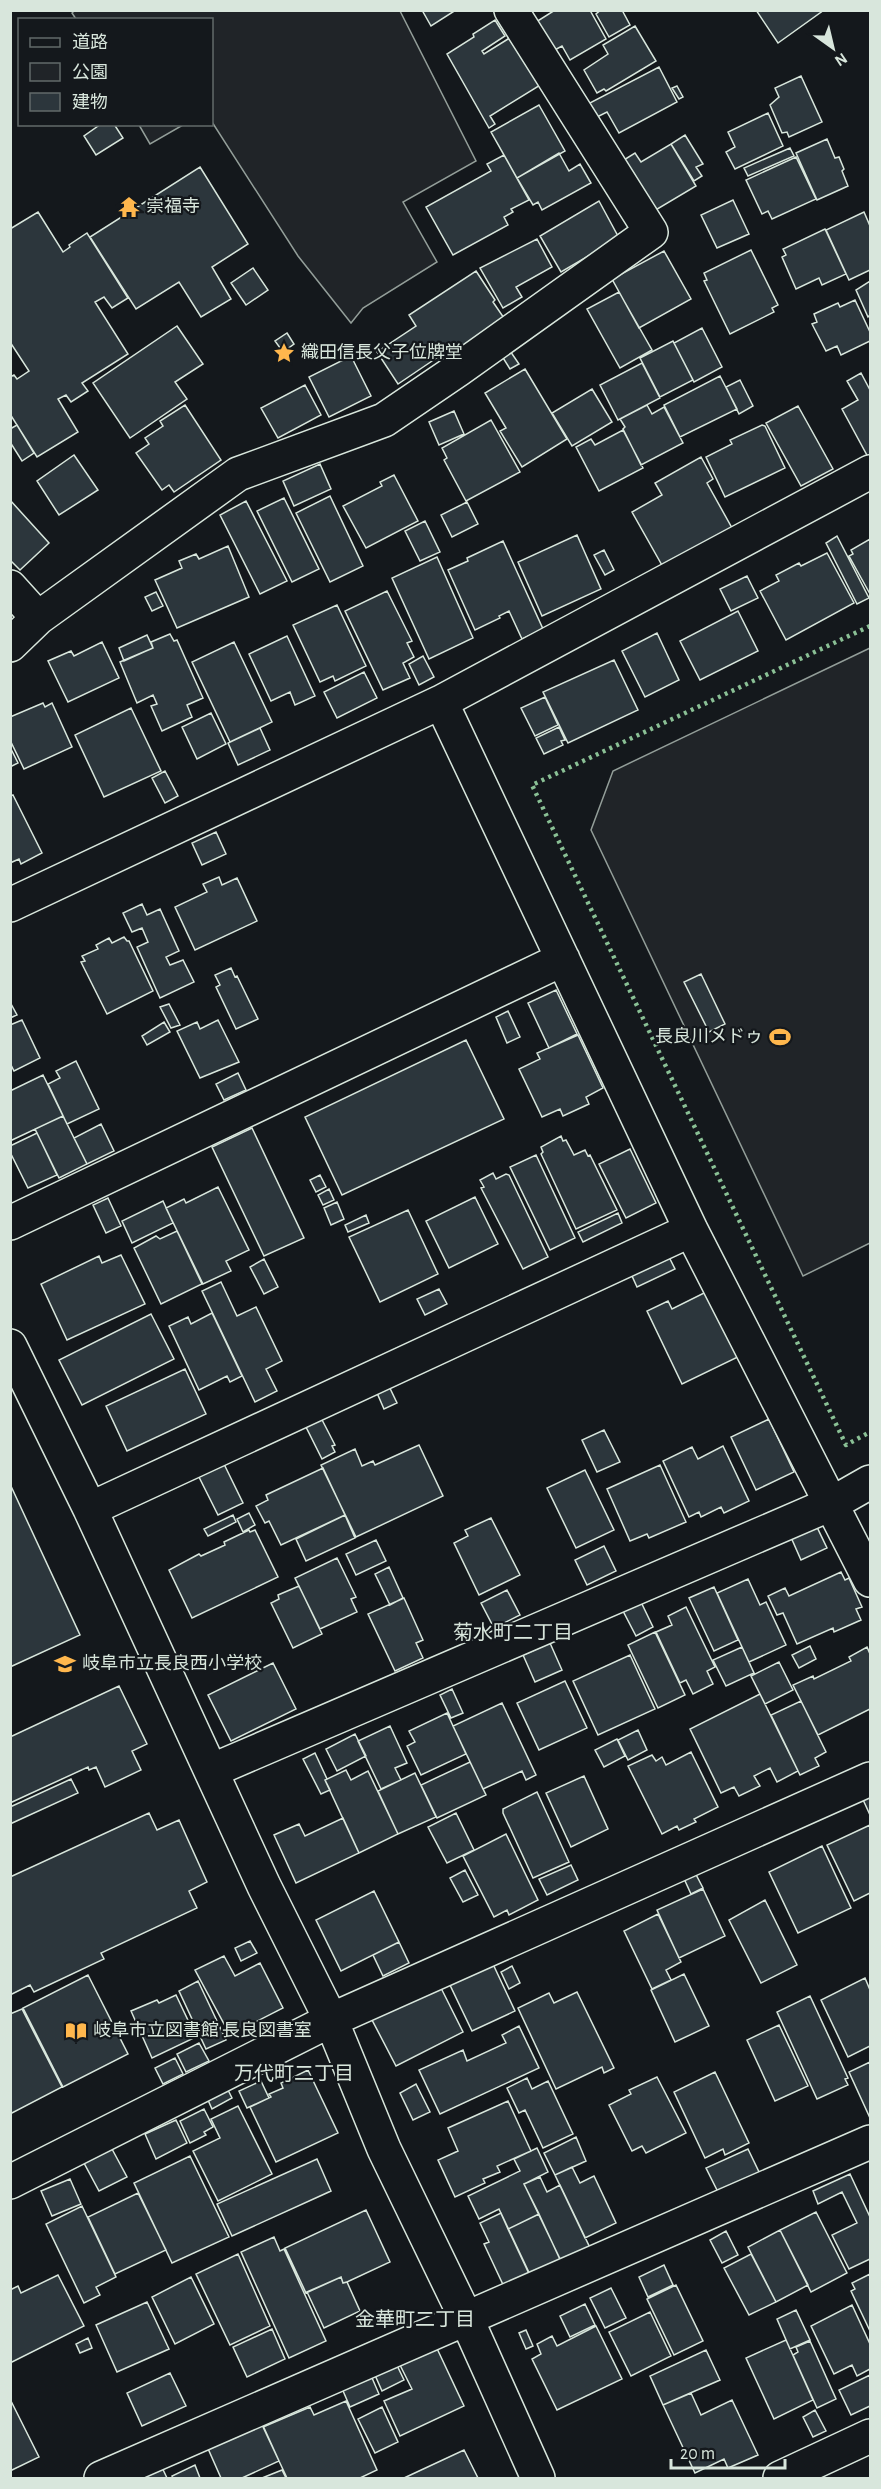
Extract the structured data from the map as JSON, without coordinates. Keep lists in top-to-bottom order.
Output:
{
  "districts": ["菊水町二丁目", "万代町二丁目", "金華町二丁目"],
  "places": {
    "temple": ["崇福寺"],
    "place": ["織田信長父子位牌堂"],
    "sports": ["長良川メドゥ"],
    "school or university": ["岐阜市立長良西小学校"],
    "library": ["岐阜市立図書館 長良図書室"]
  },
  "legend": ["道路", "公園", "建物"],
  "scale_bar": "20 m",
  "north": "bottom right"
}
